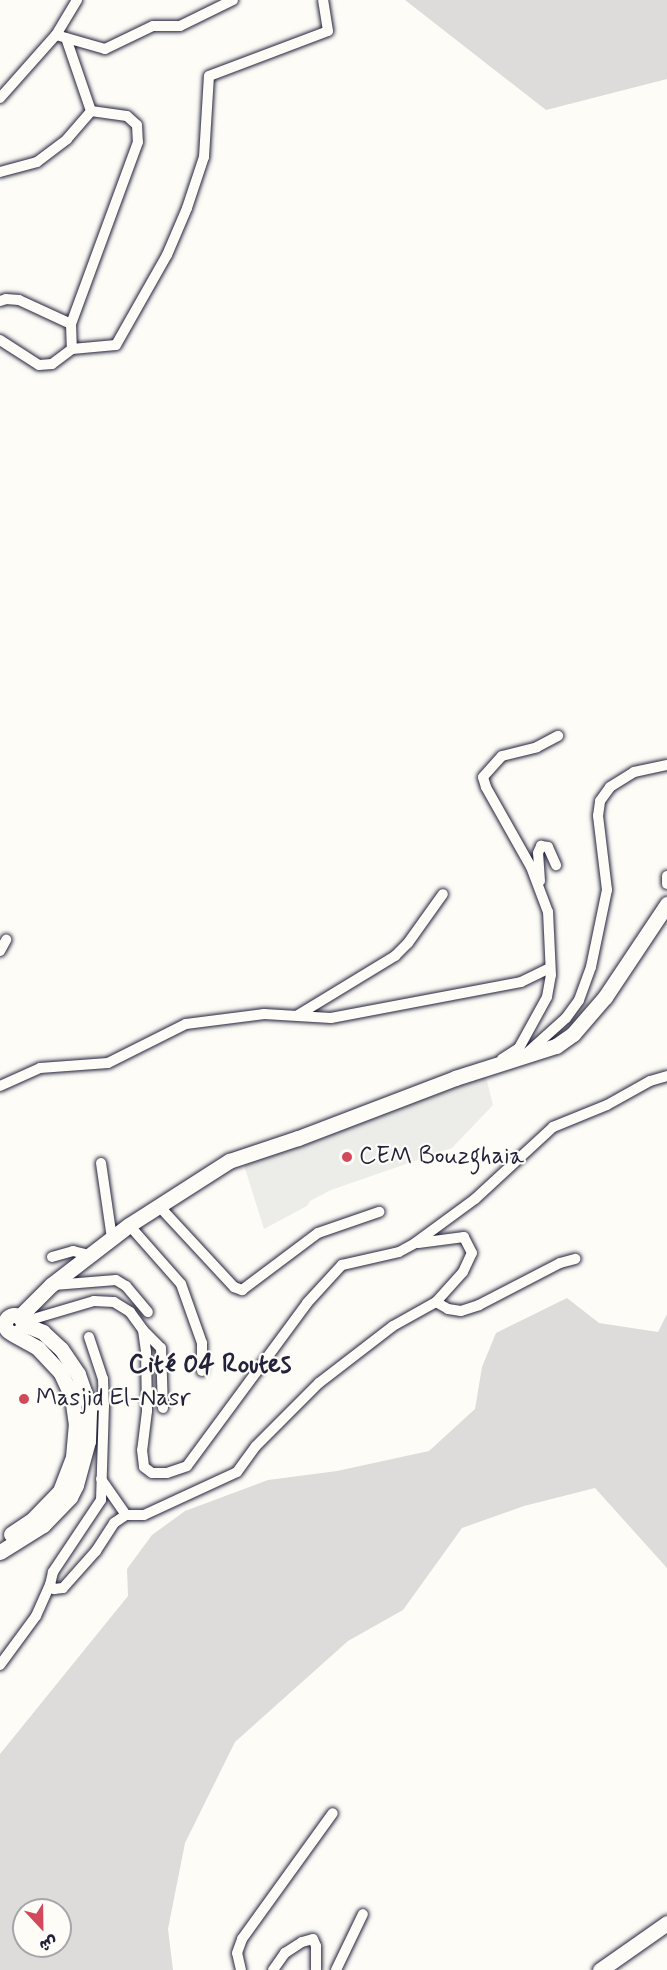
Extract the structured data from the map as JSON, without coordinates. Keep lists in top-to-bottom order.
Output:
{
  "districts": ["Cité 04 Routes"],
  "places": ["CEM Bouzghaia", "Masjid El-Nasr"],
  "north": "bottom"
}
